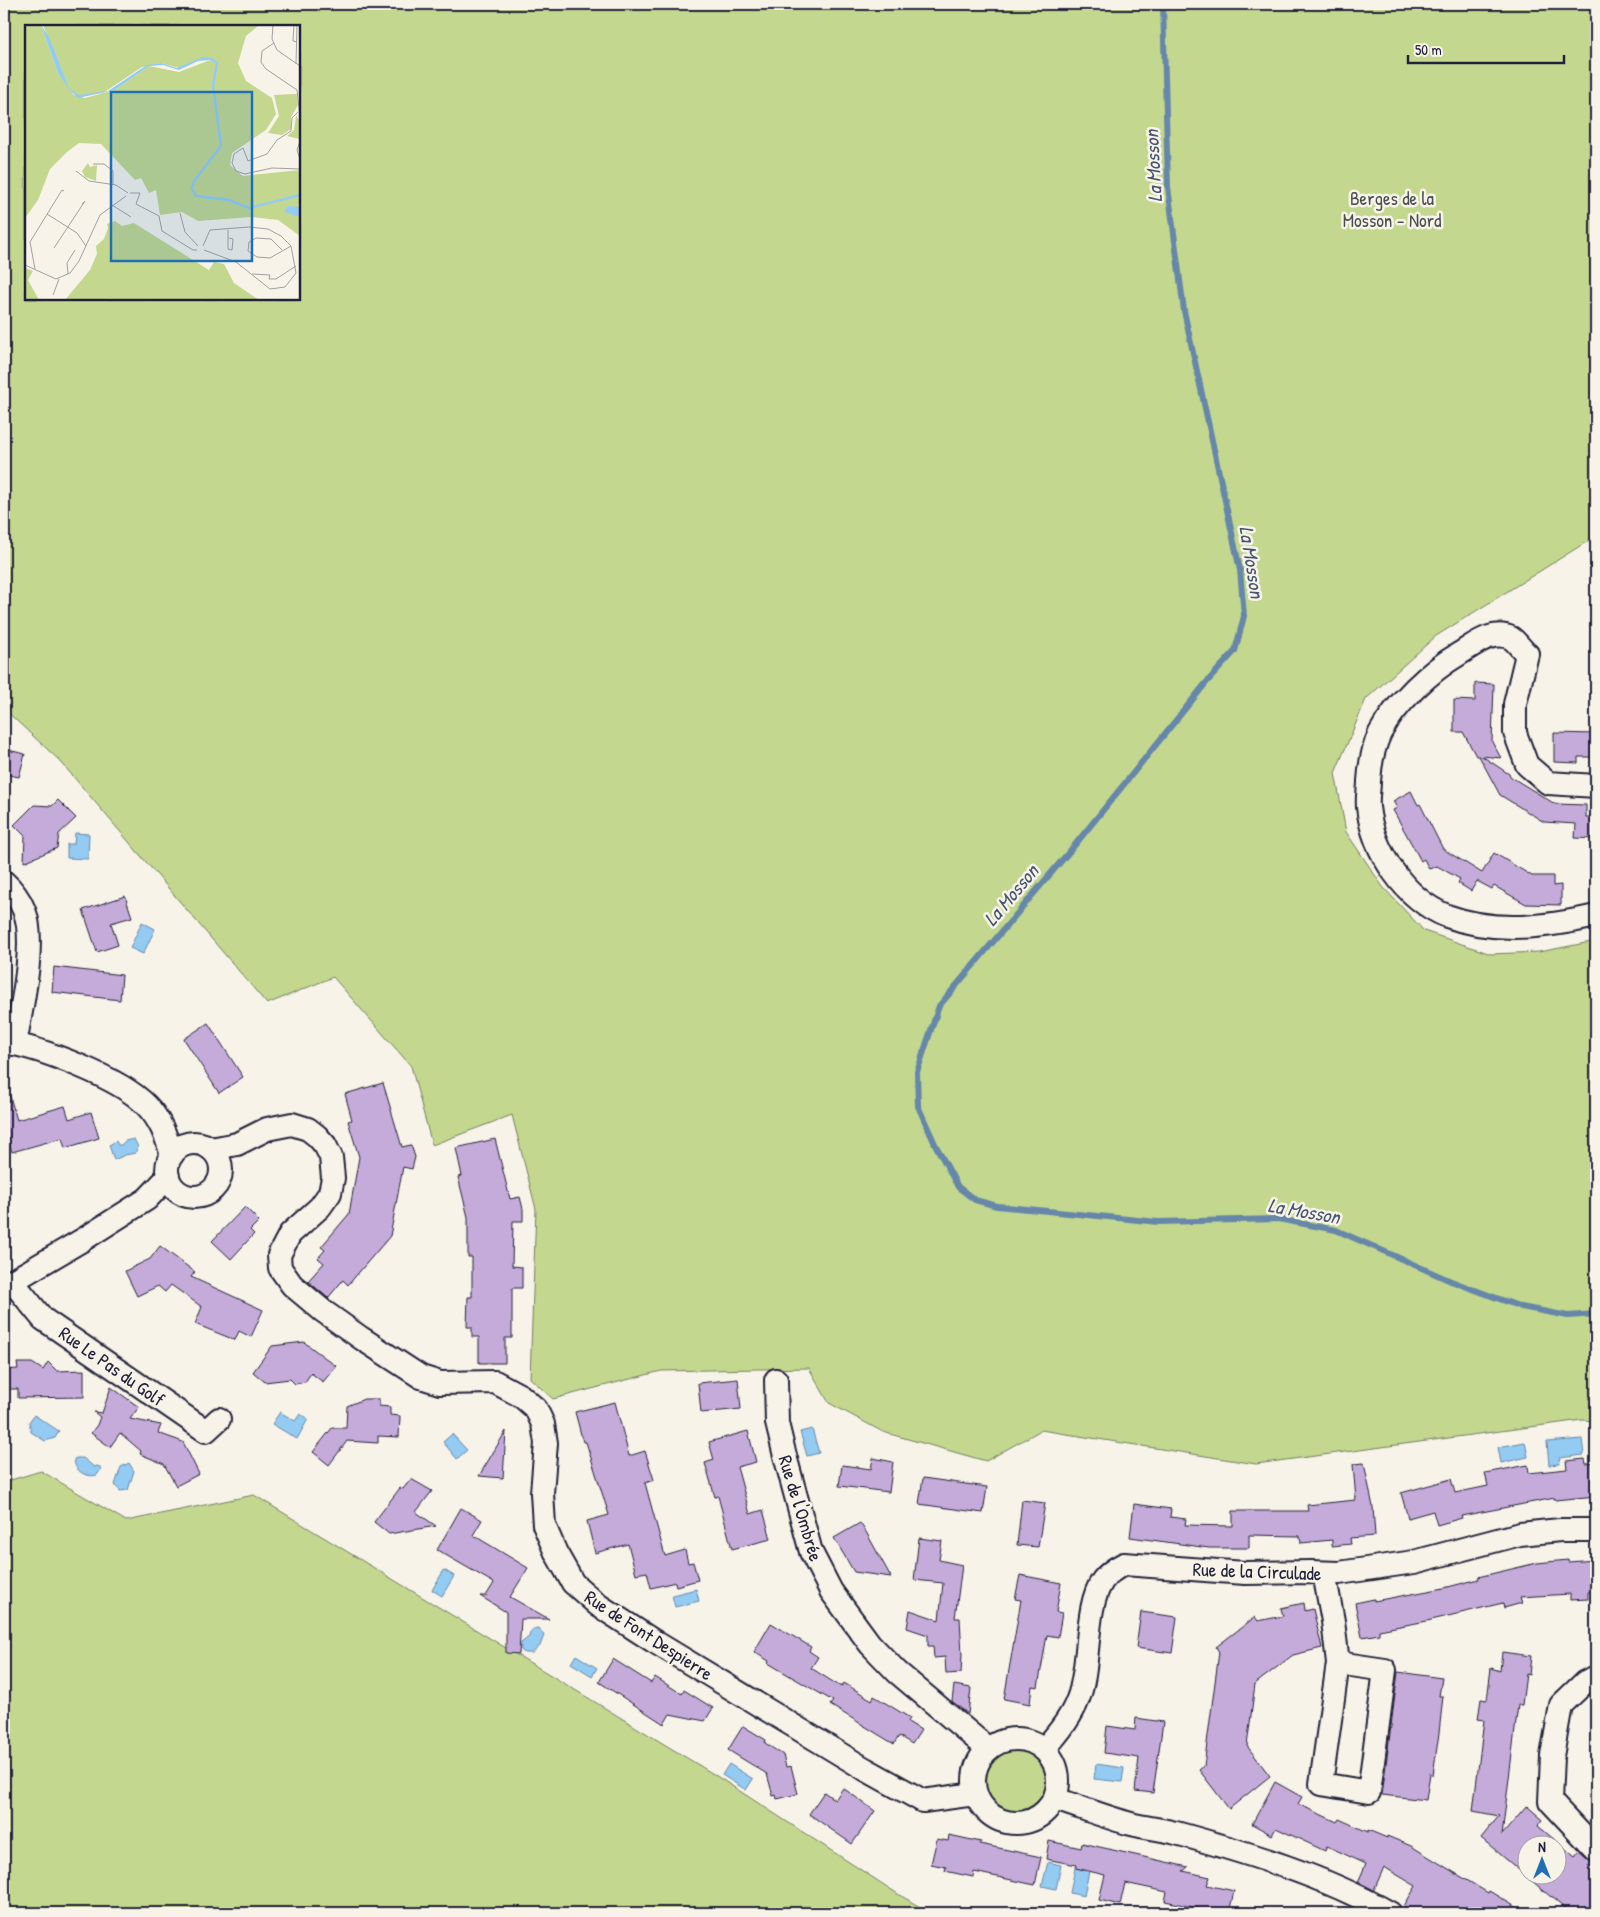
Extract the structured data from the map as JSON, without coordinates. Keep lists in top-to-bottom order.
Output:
{
  "streets": {
    "street": [
      "Rue Le Pas du Golf",
      "Rue de l'Ombrée",
      "Rue de la Circulade",
      "Rue de Font Despierre"
    ]
  },
  "crossings": [
    ["Rue de l'Ombrée", "Rue de la Circulade"],
    ["Rue de l'Ombrée", "Rue de Font Despierre"],
    ["Rue de la Circulade", "Rue de Font Despierre"]
  ],
  "water": ["La Mosson"],
  "parks": ["Berges de la Mosson - Nord"],
  "scale_bar": "50 m",
  "north": "top"
}
